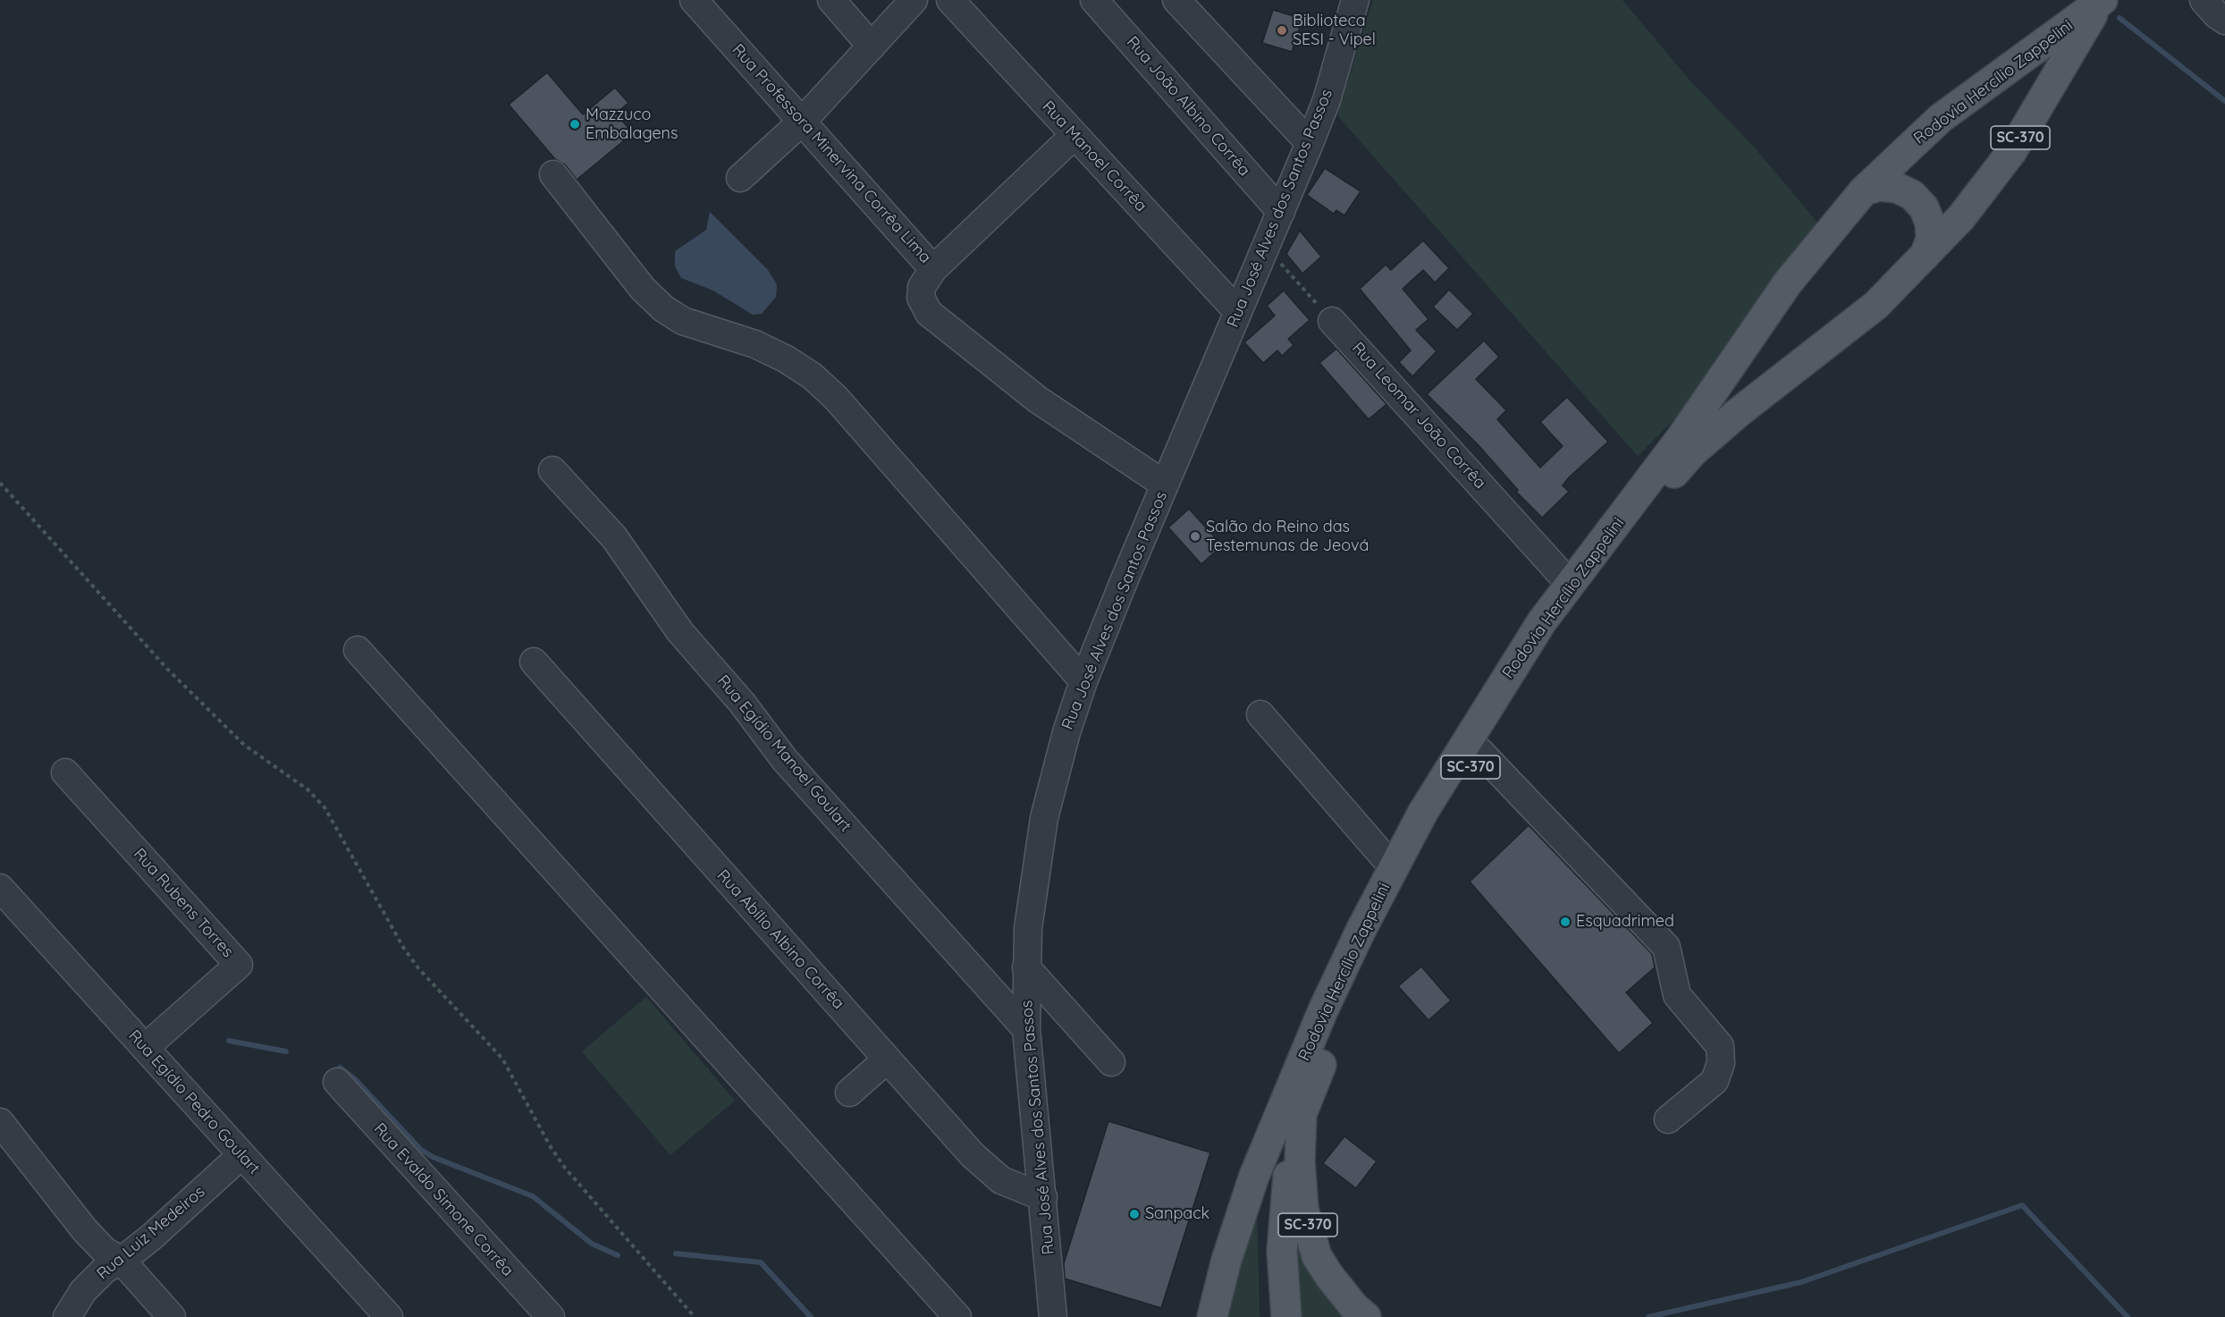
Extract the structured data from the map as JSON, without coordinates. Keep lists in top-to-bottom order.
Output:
{
  "streets": {
    "main road": ["Rodovia Hercílio Zappelini", "SC-370"],
    "street": [
      "Rua João Albino Corrêa",
      "Rua Professora Minervina Corrêa Lima",
      "Rua Manoel Corrêa",
      "Rua José Alves dos Santos Passos",
      "Rua Leomar João Corrêa",
      "Rua Egídio Manoel Goulart",
      "Rua Rubens Torres",
      "Rua Abílio Albino Corrêa",
      "Rua Egídio Pedro Goulart",
      "Rua Evaldo Simone Corrêa",
      "Rua Luiz Medeiros"
    ]
  },
  "crossings": [
    ["Rodovia Hercílio Zappelini", "SC-370"],
    ["Rodovia Hercílio Zappelini", "Rua Leomar João Corrêa"],
    ["Rua João Albino Corrêa", "Rua José Alves dos Santos Passos"],
    ["Rua Professora Minervina Corrêa Lima", "Rua José Alves dos Santos Passos"],
    ["Rua Manoel Corrêa", "Rua José Alves dos Santos Passos"],
    ["Rua José Alves dos Santos Passos", "Rua Egídio Manoel Goulart"],
    ["Rua José Alves dos Santos Passos", "Rua Abílio Albino Corrêa"],
    ["Rua Rubens Torres", "Rua Egídio Pedro Goulart"],
    ["Rua Egídio Pedro Goulart", "Rua Luiz Medeiros"]
  ],
  "places": [
    "Biblioteca SESI - Vipel",
    "Mazzuco Embalagens",
    "Salão do Reino das Testemunas de Jeová",
    "Esquadrimed",
    "Sanpack"
  ]
}
